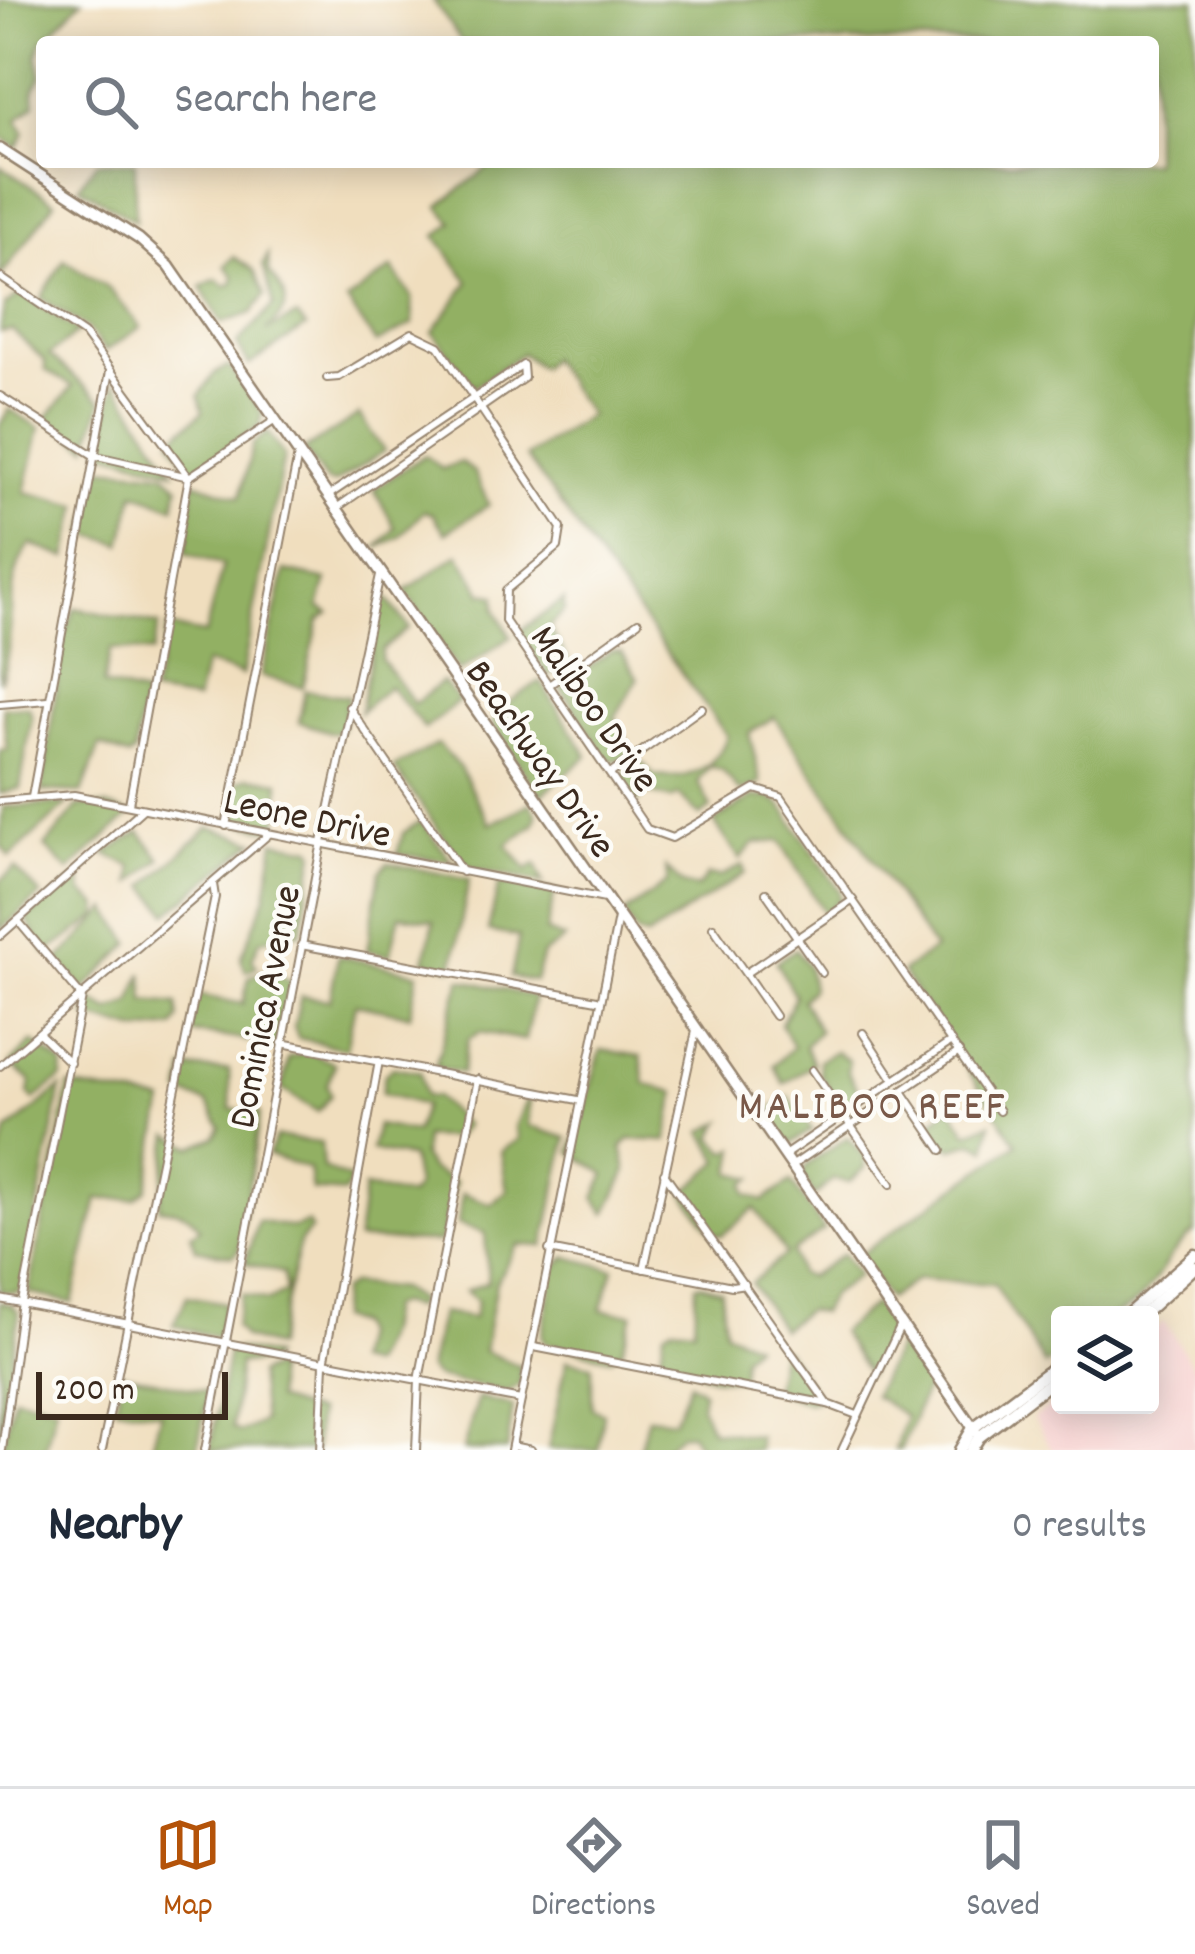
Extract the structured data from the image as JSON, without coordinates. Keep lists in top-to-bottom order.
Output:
{
  "streets": {
    "street": [
      "Maliboo Drive",
      "Beachway Drive",
      "Leone Drive",
      "Dominica Avenue"
    ]
  },
  "crossings": [
    ["Beachway Drive", "Leone Drive"],
    ["Beachway Drive", "Dominica Avenue"],
    ["Leone Drive", "Dominica Avenue"]
  ],
  "districts": ["MALIBOO REEF"],
  "scale_bar": "200 m",
  "page": {
    "search": "Search here",
    "scale": "200 m",
    "heading": ["Nearby", "0 results"],
    "nav": ["Map", "Directions", "Saved"]
  }
}
